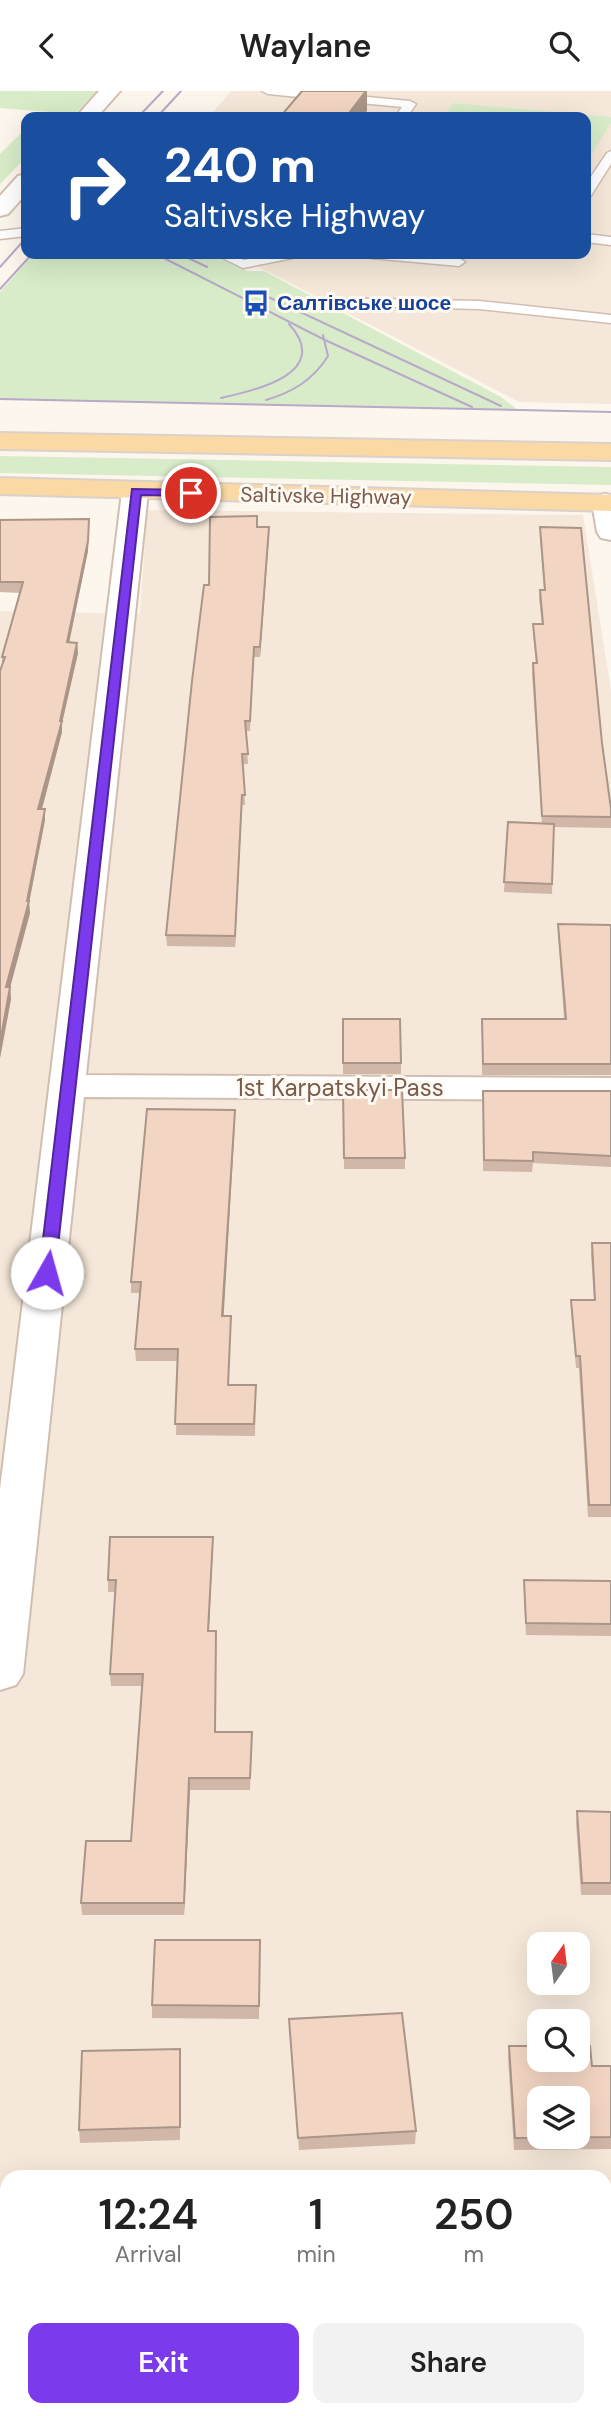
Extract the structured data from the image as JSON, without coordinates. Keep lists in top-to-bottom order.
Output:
{
  "streets": {
    "main road": ["Saltivske Highway"],
    "street": ["1st Karpatskyi Pass"]
  },
  "places": {
    "bus stop": ["Салтівське шосе"]
  },
  "north": "top",
  "page": {
    "header": "Waylane",
    "turn": ["240 m", "Saltivske Highway"],
    "eta": [
      "12:24",
      "Arrival",
      "1",
      "min",
      "250",
      "m"
    ],
    "buttons": ["Exit", "Share"]
  }
}
